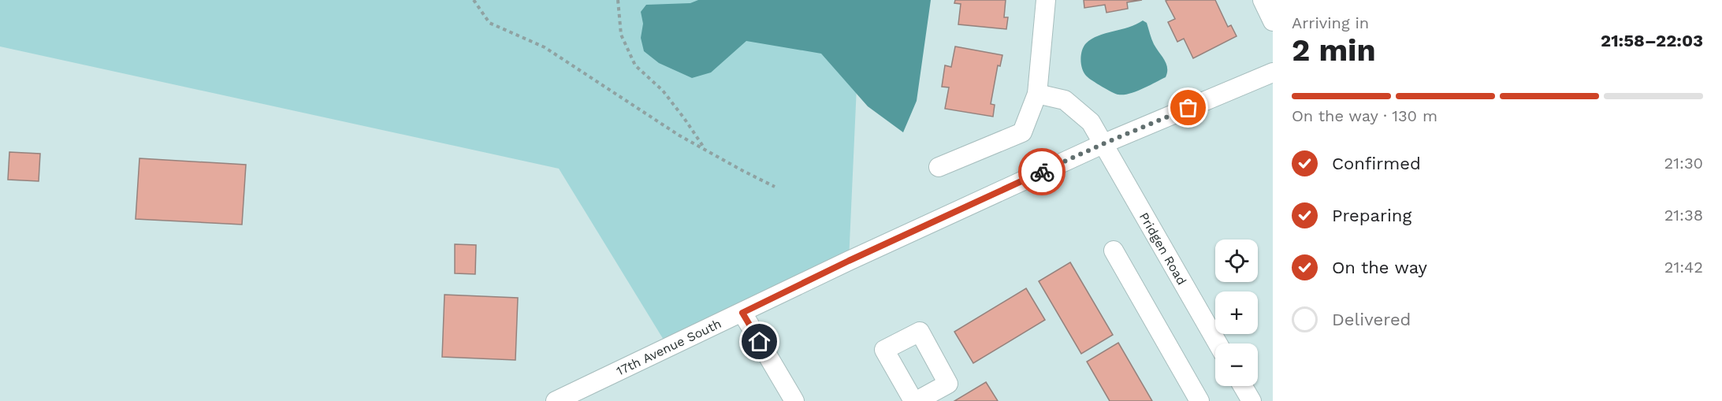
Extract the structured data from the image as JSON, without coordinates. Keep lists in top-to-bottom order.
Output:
{
  "streets": {
    "street": ["Pridgen Road", "17th Avenue South"]
  },
  "crossings": [
    ["Pridgen Road", "17th Avenue South"]
  ],
  "page": {
    "heading": ["2 min", "Arriving in", "21:58–22:03"],
    "bar": "On the way · 130 m",
    "list": [
      ["Confirmed", "21:30"],
      ["Preparing", "21:38"],
      ["On the way", "21:42"],
      "Delivered"
    ],
    "map_buttons": ["+", "−"]
  }
}
